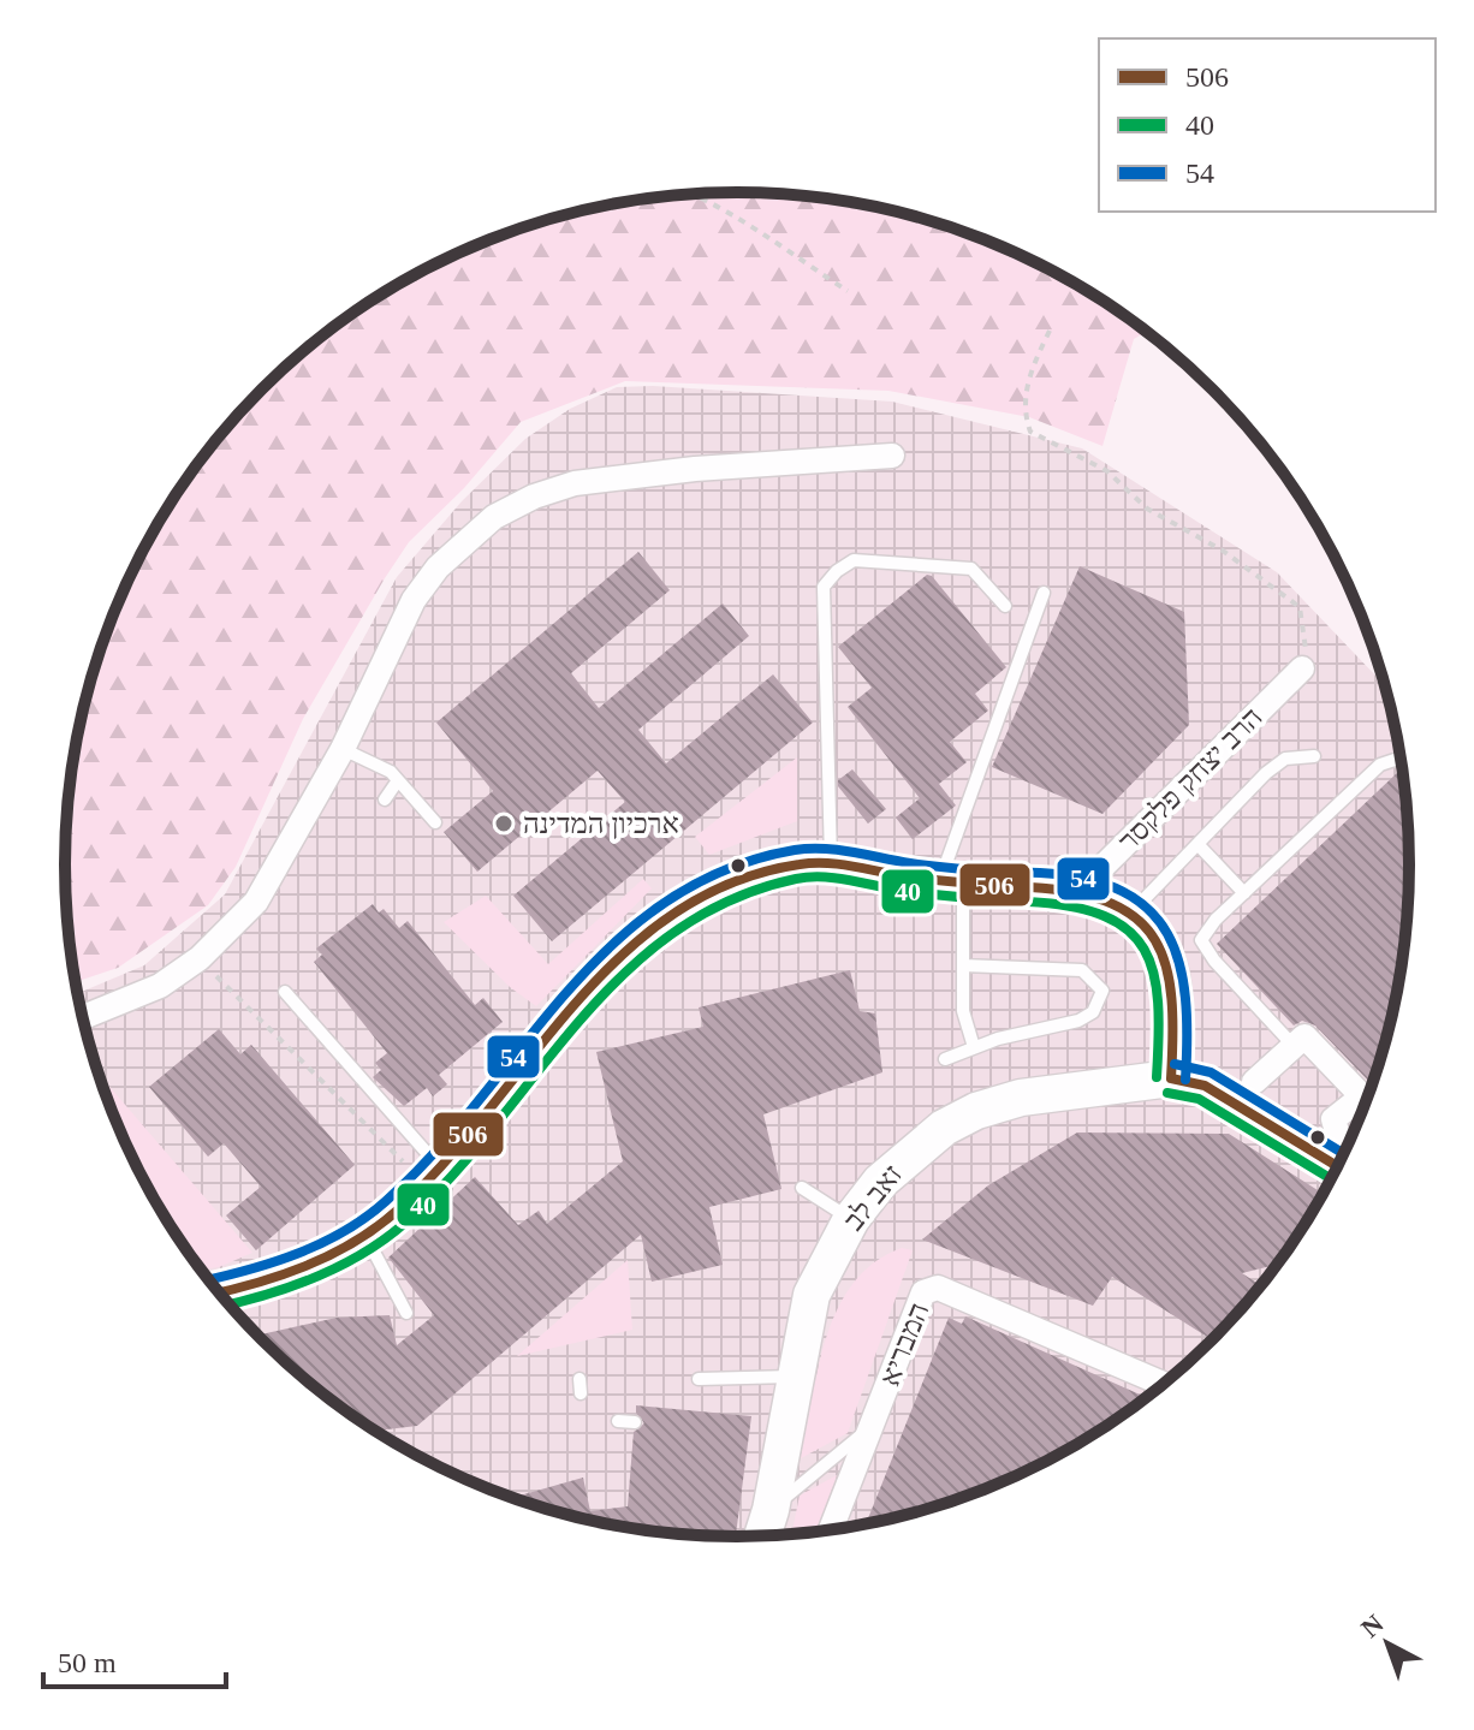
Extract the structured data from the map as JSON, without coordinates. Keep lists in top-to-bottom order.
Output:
{
  "streets": {
    "street": ["הרב יצחק פלקסר", "זאב לב", "המבריא"]
  },
  "places": ["ארכיון המדינה"],
  "lines": ["transit line 54", "transit line 506", "transit line 40"],
  "legend": ["506", "40", "54"],
  "scale_bar": "50 m",
  "north": "top left"
}
